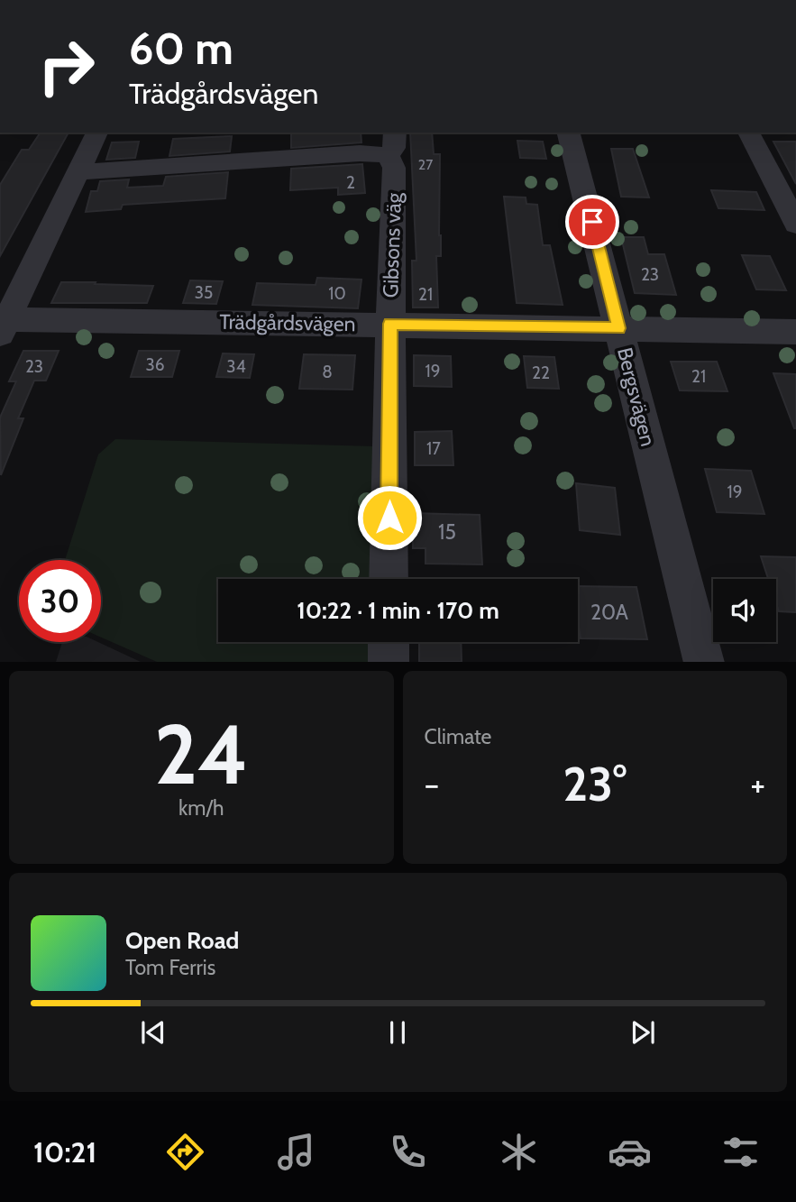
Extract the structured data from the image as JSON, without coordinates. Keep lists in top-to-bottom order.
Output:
{
  "streets": {
    "street": ["Gibsons väg", "Trädgårdsvägen", "Bergsvägen"]
  },
  "crossings": [
    ["Gibsons väg", "Trädgårdsvägen"],
    ["Trädgårdsvägen", "Bergsvägen"]
  ],
  "house_numbers": [
    "27",
    "2",
    "23",
    "35",
    "10",
    "21",
    "36",
    "23",
    "34",
    "19",
    "8",
    "22",
    "21",
    "17",
    "19",
    "15",
    "20A"
  ],
  "page": {
    "turn": ["60 m", "Trädgårdsvägen"],
    "limit": "30",
    "trip": "10:22 · 1 min · 170 m",
    "tile": [
      ["24", "km/h"],
      "Climate"
    ],
    "heat": ["−", "23°", "+"],
    "song": ["Open Road", "Tom Ferris"],
    "tabs": "10:21"
  }
}
